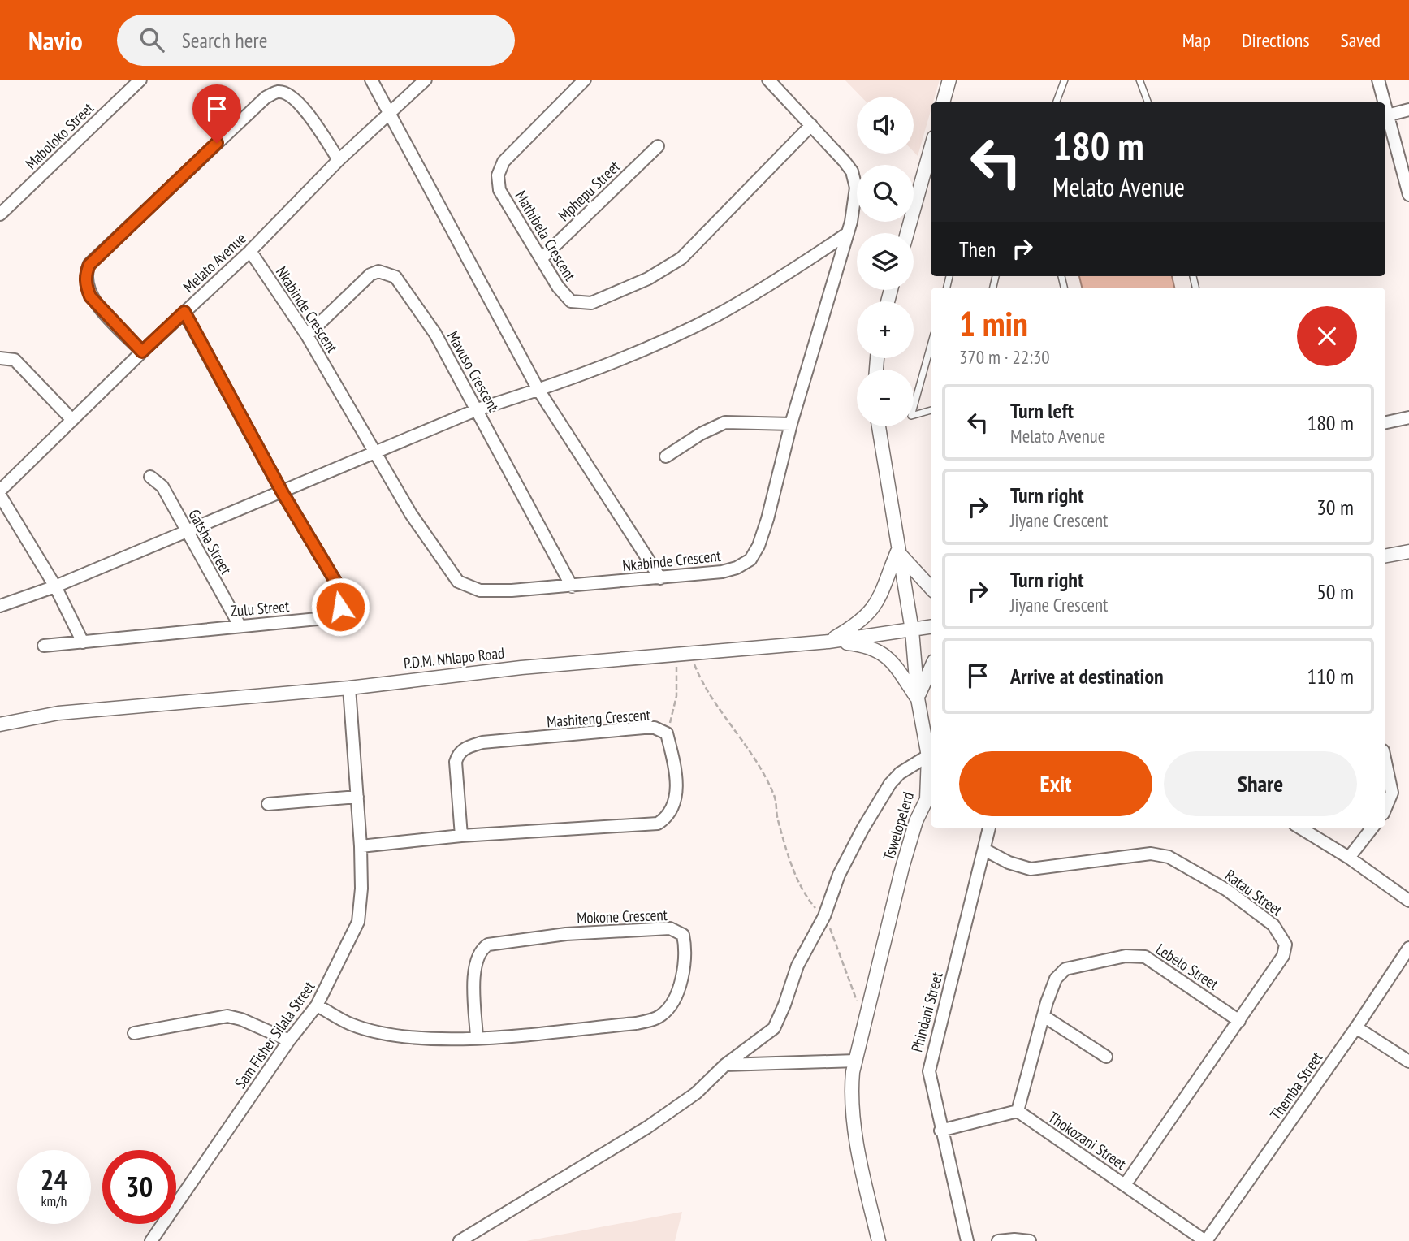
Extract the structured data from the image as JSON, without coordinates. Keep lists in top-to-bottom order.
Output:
{
  "streets": {
    "street": [
      "Maboloko Street",
      "Mphepu Street",
      "Mathibela Crescent",
      "Melato Avenue",
      "Nkabinde Crescent",
      "Mavuso Crescent",
      "Gatsha Street",
      "Zulu Street",
      "P.D.M. Nhlapo Road",
      "Mashiteng Crescent",
      "Tswelopelerd",
      "Ratau Street",
      "Mokone Crescent",
      "Lebelo Street",
      "Phindani Street",
      "Sam Fisher Silala Street",
      "Themba Street",
      "Thokozani Street"
    ]
  },
  "crossings": [
    ["Mphepu Street", "Mathibela Crescent"],
    ["Mathibela Crescent", "Nkabinde Crescent"],
    ["Melato Avenue", "Nkabinde Crescent"],
    ["Melato Avenue", "Zulu Street"],
    ["Nkabinde Crescent", "Mavuso Crescent"],
    ["Gatsha Street", "Zulu Street"],
    ["P.D.M. Nhlapo Road", "Tswelopelerd"],
    ["P.D.M. Nhlapo Road", "Sam Fisher Silala Street"],
    ["Mashiteng Crescent", "Sam Fisher Silala Street"],
    ["Ratau Street", "Lebelo Street"],
    ["Ratau Street", "Phindani Street"],
    ["Ratau Street", "Thokozani Street"],
    ["Mokone Crescent", "Sam Fisher Silala Street"],
    ["Lebelo Street", "Thokozani Street"],
    ["Themba Street", "Thokozani Street"]
  ],
  "page": {
    "header": "Navio",
    "search": "Search here",
    "nav": ["Map", "Directions", "Saved"],
    "map_buttons": ["+", "−"],
    "turn": ["180 m", "Melato Avenue"],
    "then": "Then",
    "heading": ["1 min", "370 m · 22:30"],
    "list": [
      {
        "name": "Turn left",
        "note": "Melato Avenue",
        "value": "180 m"
      },
      {
        "name": "Turn right",
        "note": "Jiyane Crescent",
        "value": "30 m"
      },
      {
        "name": "Turn right",
        "note": "Jiyane Crescent",
        "value": "50 m"
      },
      {
        "name": "Arrive at destination",
        "value": "110 m"
      }
    ],
    "buttons": ["Exit", "Share"],
    "speed": "24 km/h",
    "limit": "30"
  }
}
